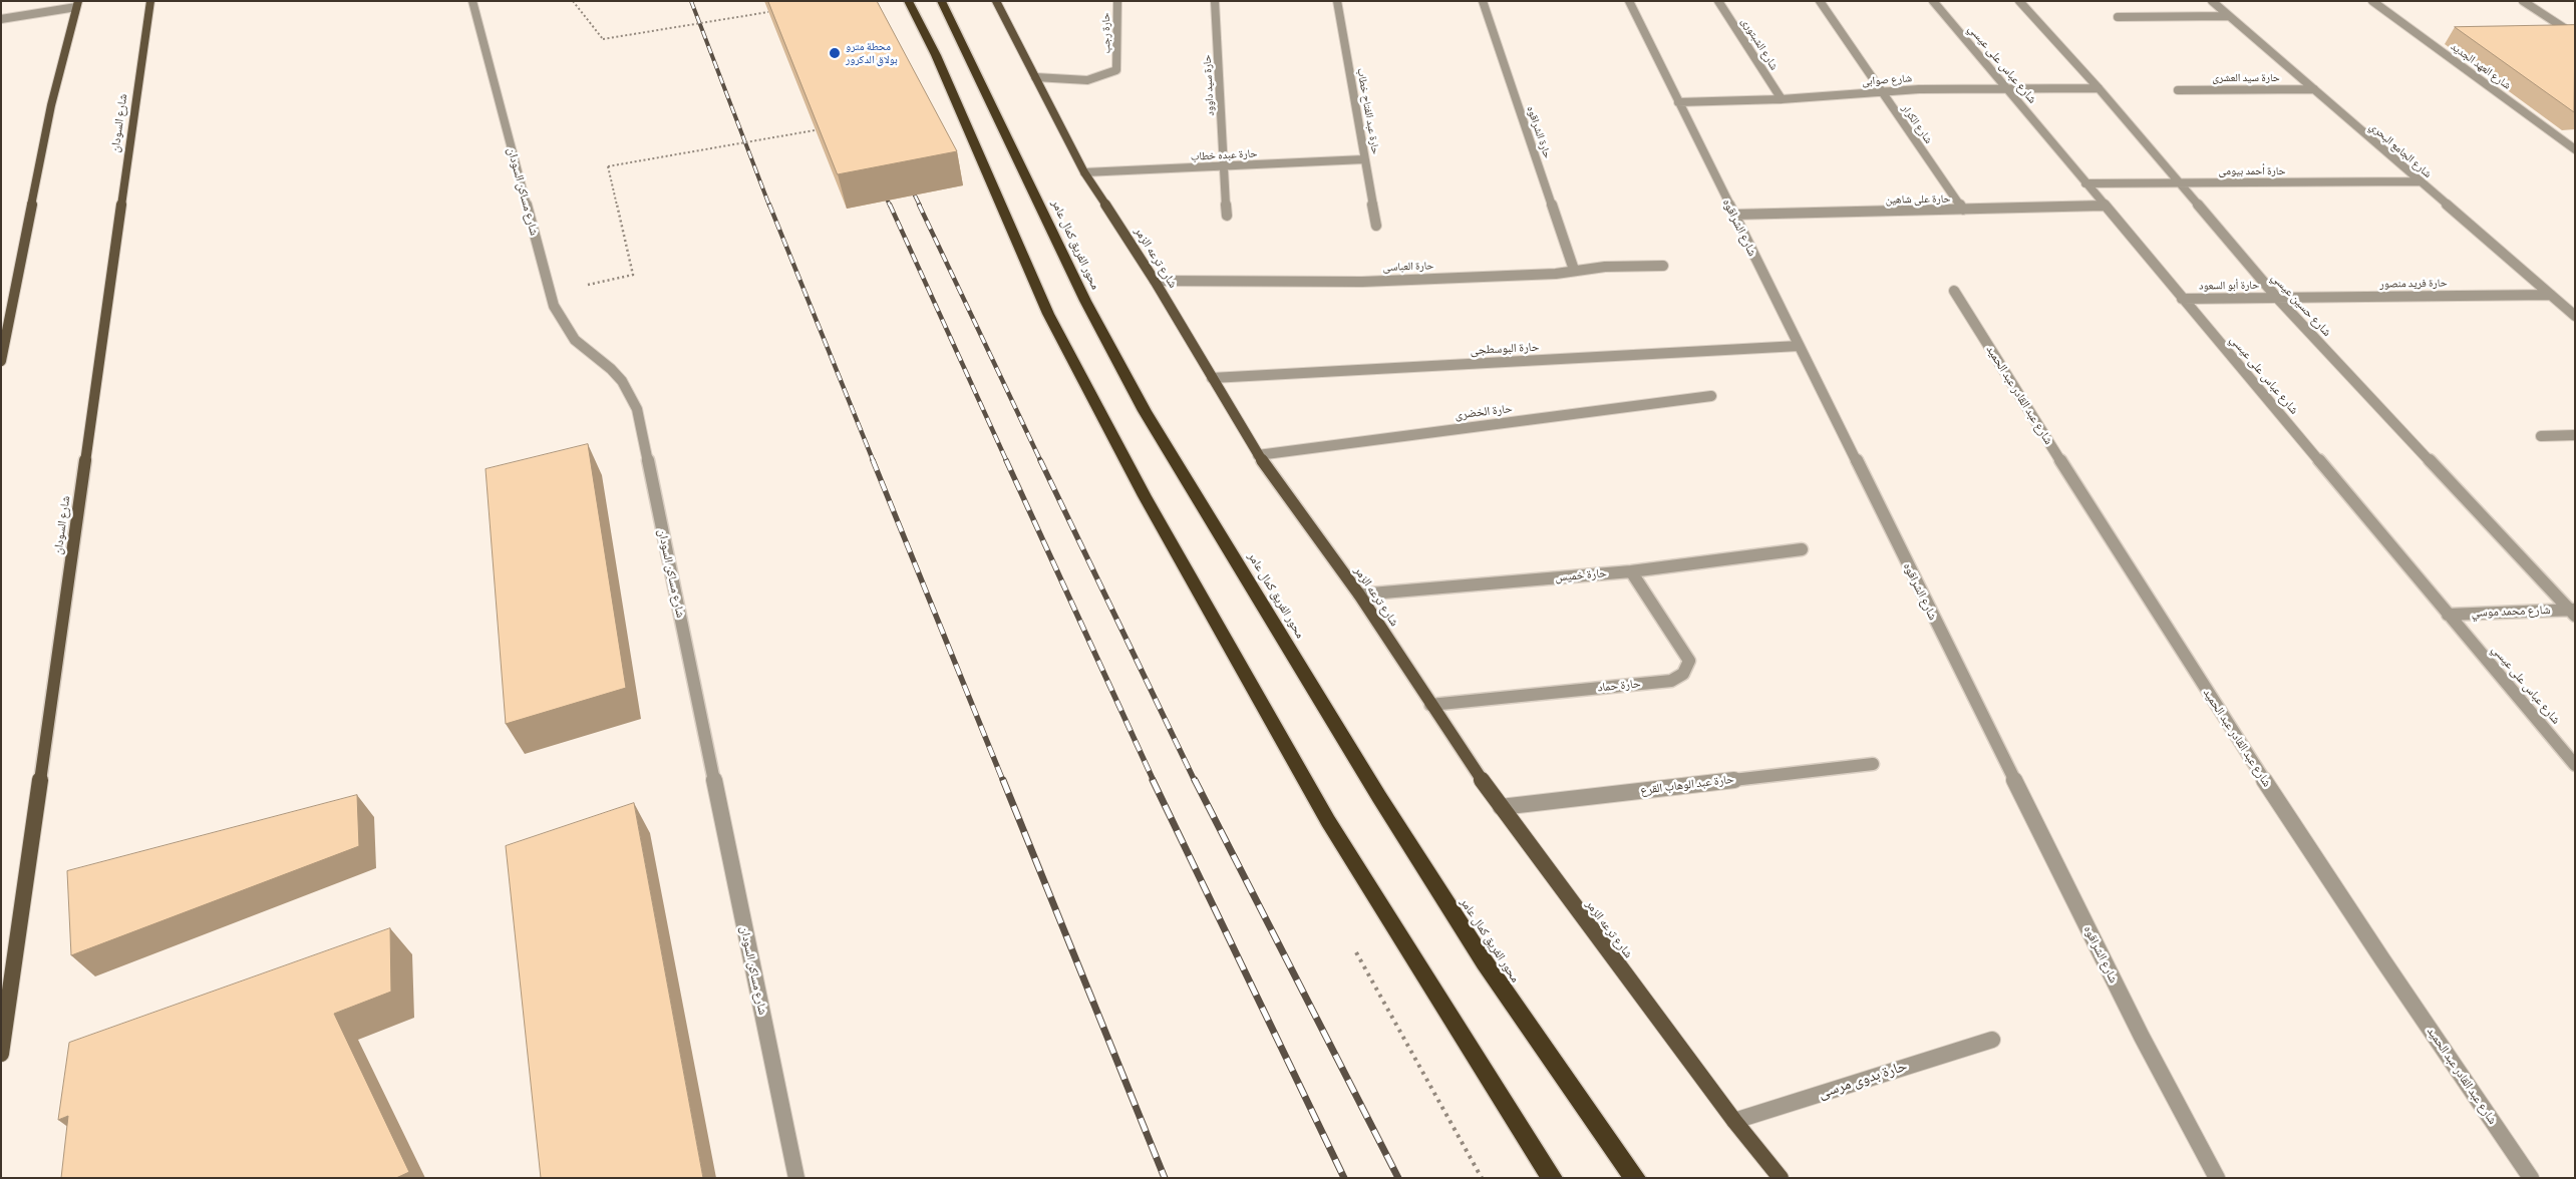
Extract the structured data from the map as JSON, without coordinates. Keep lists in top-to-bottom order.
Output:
{
  "streets": {
    "highway": ["محور الفريق كمال عامر"],
    "main road": ["شارع السودان", "شارع ترعه الزمر"],
    "street": [
      "حارة رجب",
      "شارع الشبتورى",
      "شارع عباس على عيسي",
      "شارع العهد الجديد",
      "حارة سيد العشرى",
      "شارع صوابى",
      "حارة سيد داوود",
      "حارة عبد الفتاح خطاب",
      "شارع الكرار",
      "حارة الشراقوه",
      "شارع الجامع البحري",
      "حارة عبده خطاب",
      "حارة أحمد بيومى",
      "شارع مساكن السودان",
      "حارة على شاهين",
      "شارع الشراقوه",
      "حارة العباسى",
      "حارة فريد منصور",
      "حارة أبو السعود",
      "شارع حسين عيسي",
      "حارة البوسطجى",
      "شارع عبد القادر عبد الحميد",
      "حارة الخضرى",
      "حارة خميس",
      "شارع محمد موسي",
      "حارة حماد",
      "حارة عبد الوهاب القرع",
      "حارة بدوى مرسى"
    ]
  },
  "crossings": [
    ["حارة رجب", "شارع ترعه الزمر"],
    ["شارع الشبتورى", "شارع صوابى"],
    ["شارع عباس على عيسي", "شارع صوابى"],
    ["شارع عباس على عيسي", "حارة أحمد بيومى"],
    ["شارع عباس على عيسي", "حارة على شاهين"],
    ["شارع عباس على عيسي", "حارة أبو السعود"],
    ["شارع عباس على عيسي", "شارع محمد موسي"],
    ["حارة سيد العشرى", "شارع الجامع البحري"],
    ["شارع صوابى", "شارع الكرار"],
    ["شارع صوابى", "شارع الشراقوه"],
    ["شارع صوابى", "شارع حسين عيسي"],
    ["حارة سيد داوود", "حارة عبده خطاب"],
    ["حارة عبد الفتاح خطاب", "حارة عبده خطاب"],
    ["شارع الكرار", "حارة على شاهين"],
    ["حارة الشراقوه", "حارة العباسى"],
    ["شارع الجامع البحري", "حارة أحمد بيومى"],
    ["شارع الجامع البحري", "حارة فريد منصور"],
    ["حارة عبده خطاب", "شارع ترعه الزمر"],
    ["حارة أحمد بيومى", "شارع حسين عيسي"],
    ["حارة على شاهين", "شارع الشراقوه"],
    ["شارع الشراقوه", "حارة البوسطجى"],
    ["شارع ترعه الزمر", "حارة العباسى"],
    ["شارع ترعه الزمر", "حارة البوسطجى"],
    ["شارع ترعه الزمر", "حارة الخضرى"],
    ["شارع ترعه الزمر", "حارة خميس"],
    ["شارع ترعه الزمر", "حارة حماد"],
    ["شارع ترعه الزمر", "حارة عبد الوهاب القرع"],
    ["شارع ترعه الزمر", "حارة بدوى مرسى"],
    ["حارة فريد منصور", "حارة أبو السعود"],
    ["حارة فريد منصور", "شارع حسين عيسي"],
    ["حارة أبو السعود", "شارع حسين عيسي"],
    ["شارع حسين عيسي", "شارع محمد موسي"],
    ["حارة خميس", "حارة حماد"]
  ],
  "places": ["محطة مترو بولاق الدكرور"]
}
